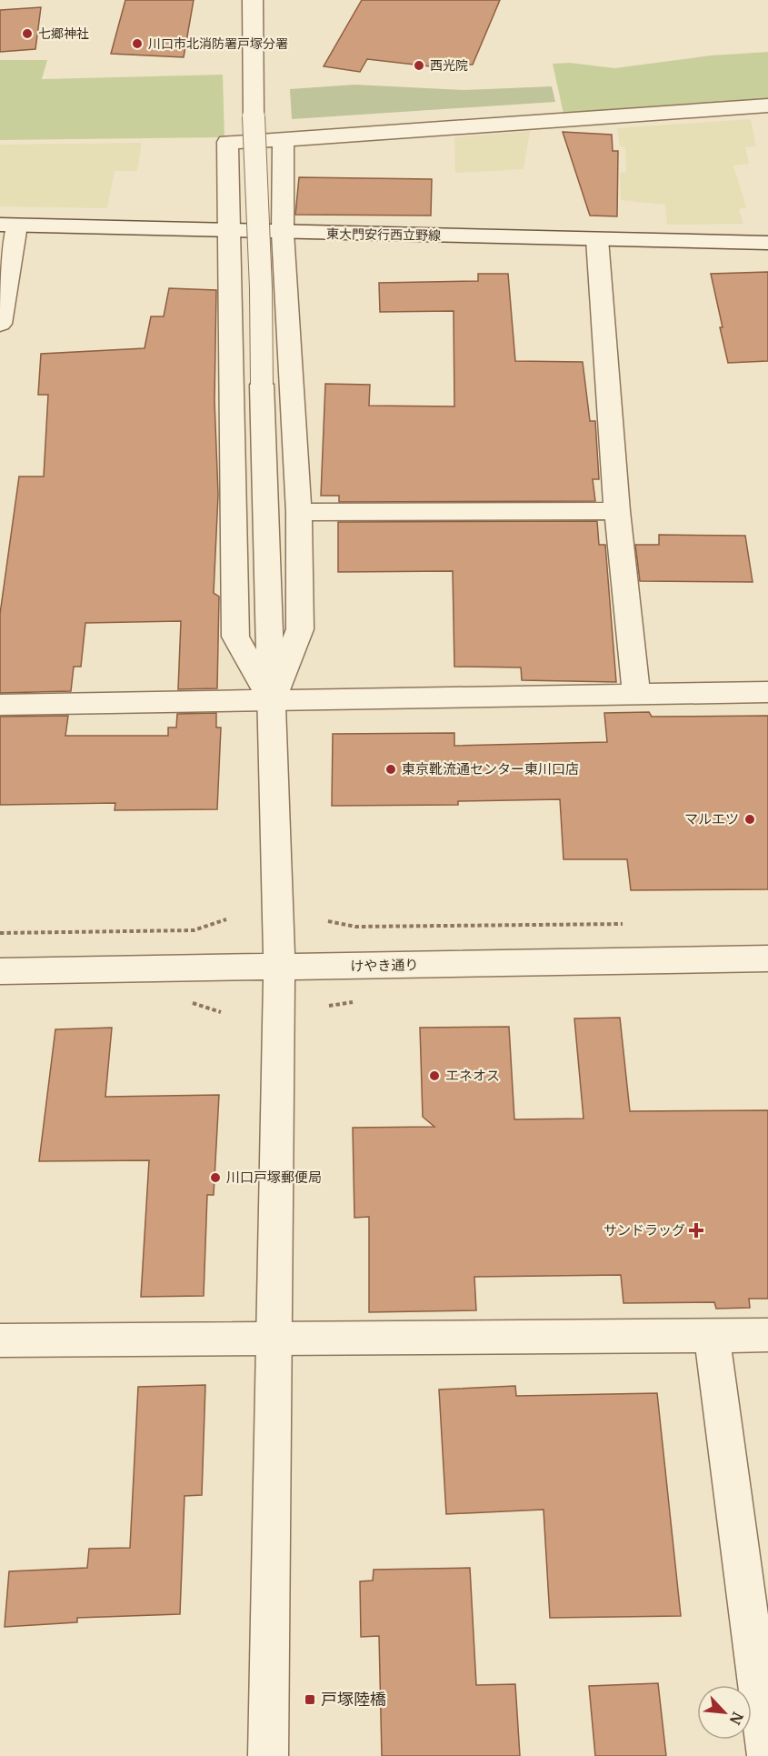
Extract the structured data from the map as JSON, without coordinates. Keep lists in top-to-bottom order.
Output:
{
  "streets": {
    "street": ["東大門安行西立野線", "けやき通り"]
  },
  "places": {
    "other": [
      "七郷神社",
      "川口市北消防署戸塚分署",
      "西光院",
      "東京靴流通センター東川口店",
      "マルエツ",
      "エネオス",
      "川口戸塚郵便局"
    ],
    "health": ["サンドラッグ"],
    "transit": ["戸塚陸橋"]
  },
  "north": "bottom right"
}
